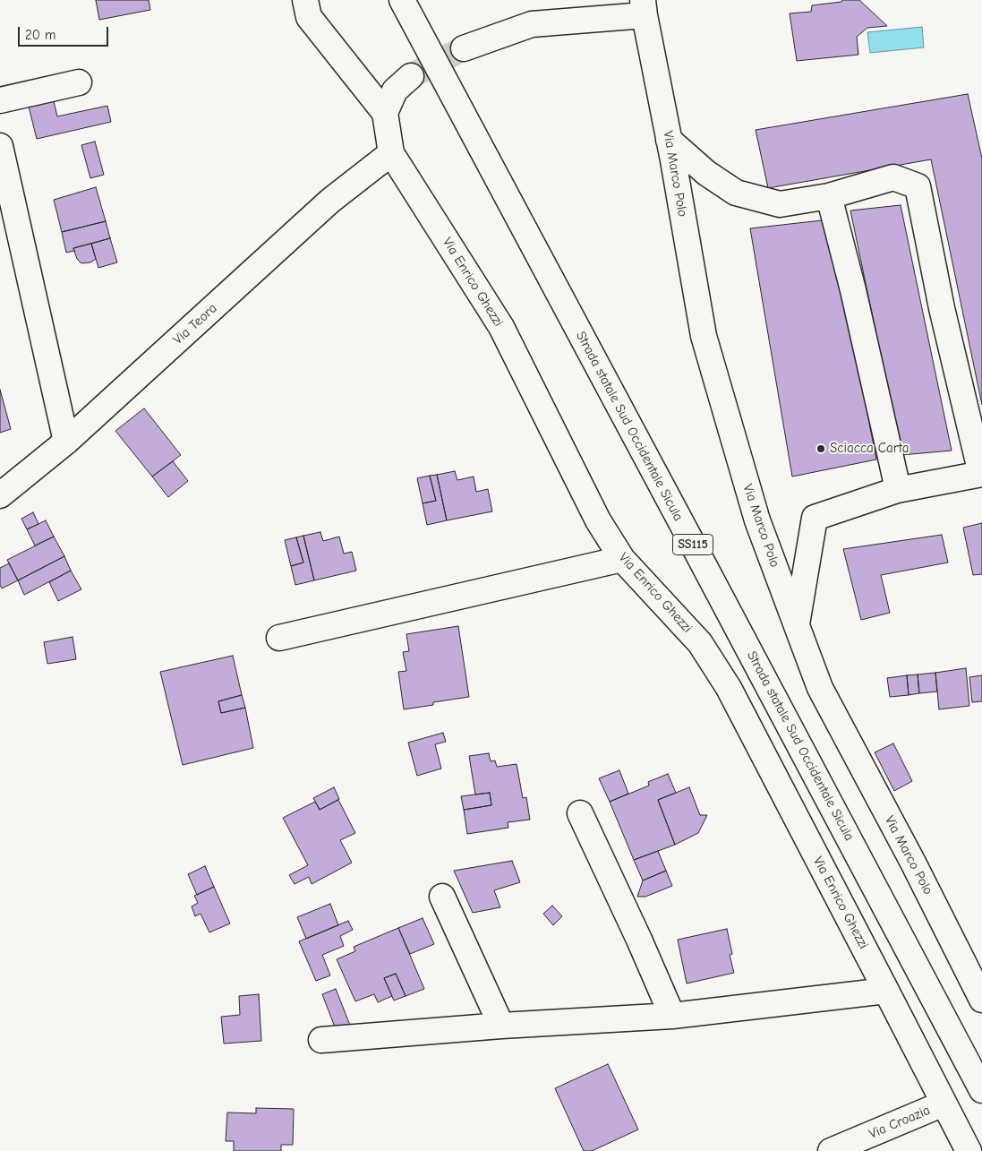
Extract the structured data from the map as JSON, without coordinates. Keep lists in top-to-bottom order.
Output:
{
  "streets": {
    "street": [
      "Via Marco Polo",
      "Via Enrico Ghezzi",
      "Via Teora",
      "Strada statale Sud Occidentale Sicula",
      "SS115",
      "Via Croazia"
    ]
  },
  "crossings": [
    ["Via Enrico Ghezzi", "Via Teora"],
    ["Via Enrico Ghezzi", "Via Croazia"]
  ],
  "places": ["Sciacca Carta"],
  "scale_bar": "20 m"
}
